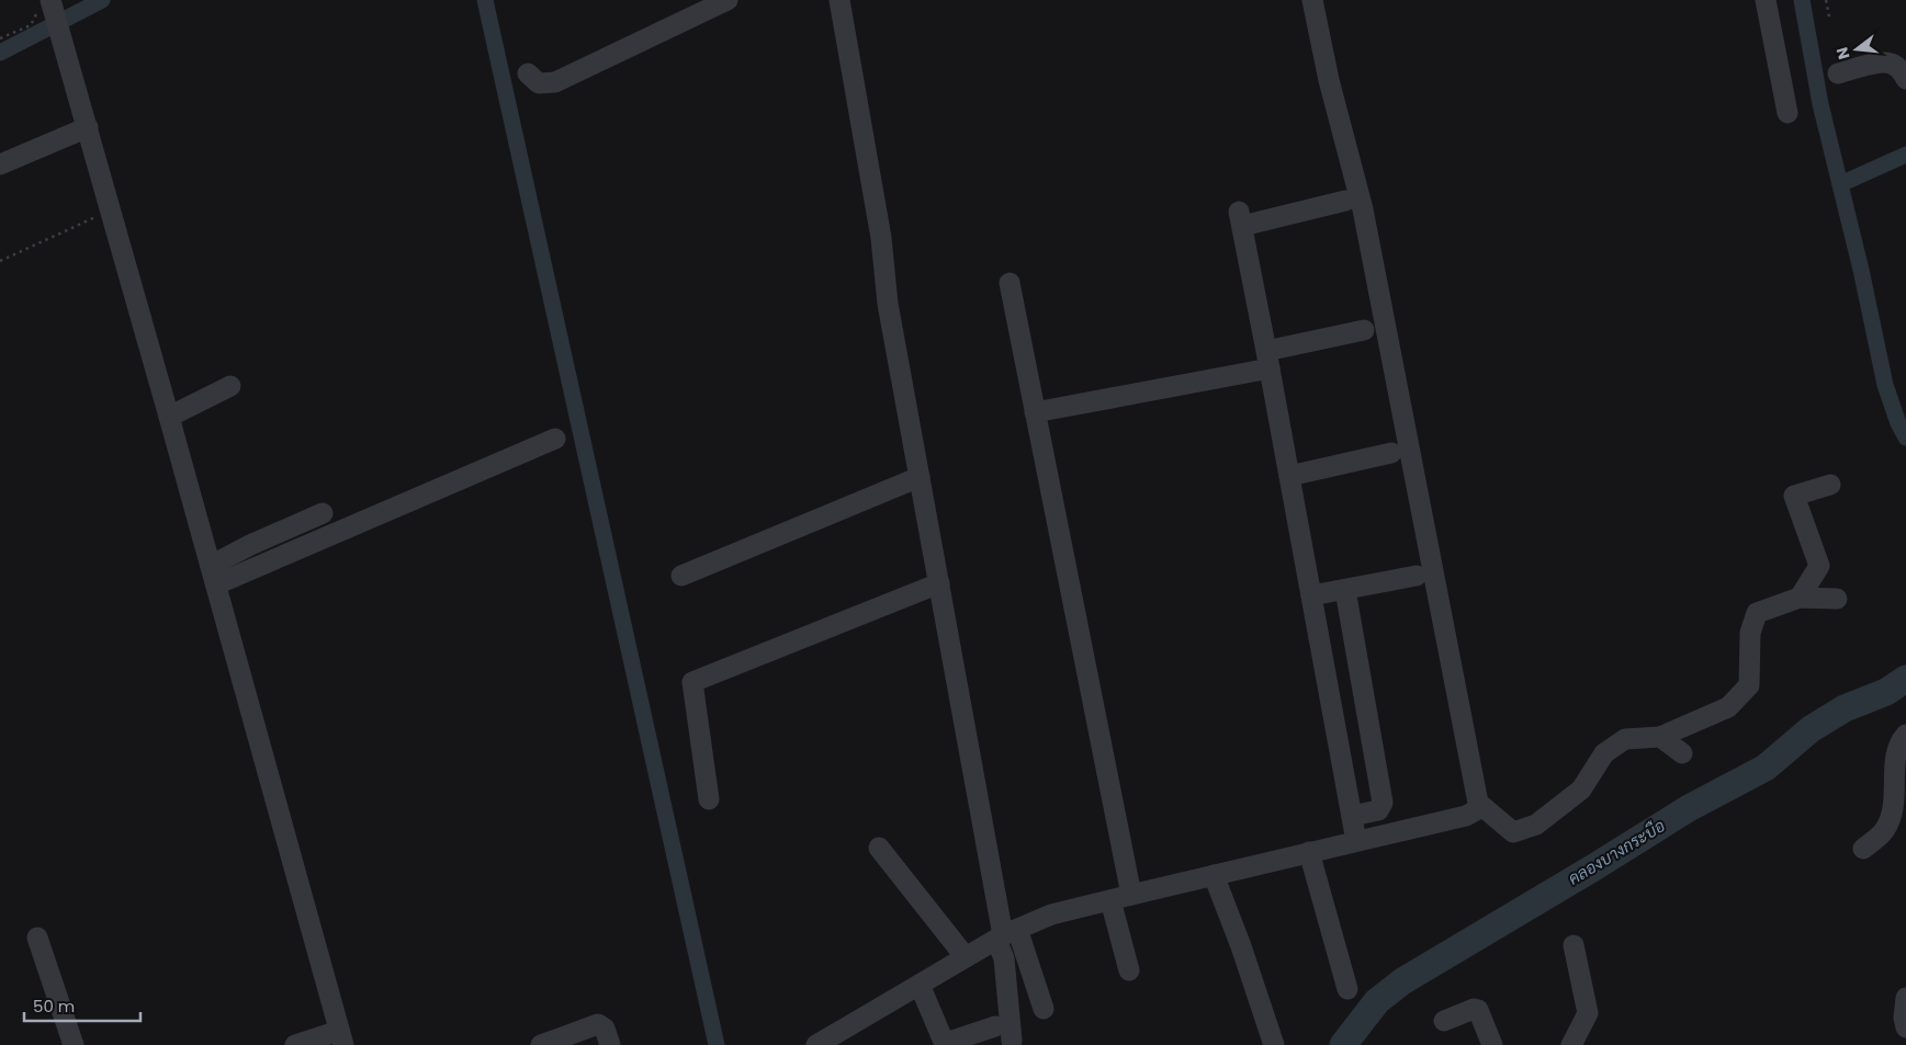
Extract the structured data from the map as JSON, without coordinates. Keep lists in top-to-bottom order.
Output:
{
  "water": ["คลองบางกระบือ"],
  "scale_bar": "50 m",
  "north": "left"
}
